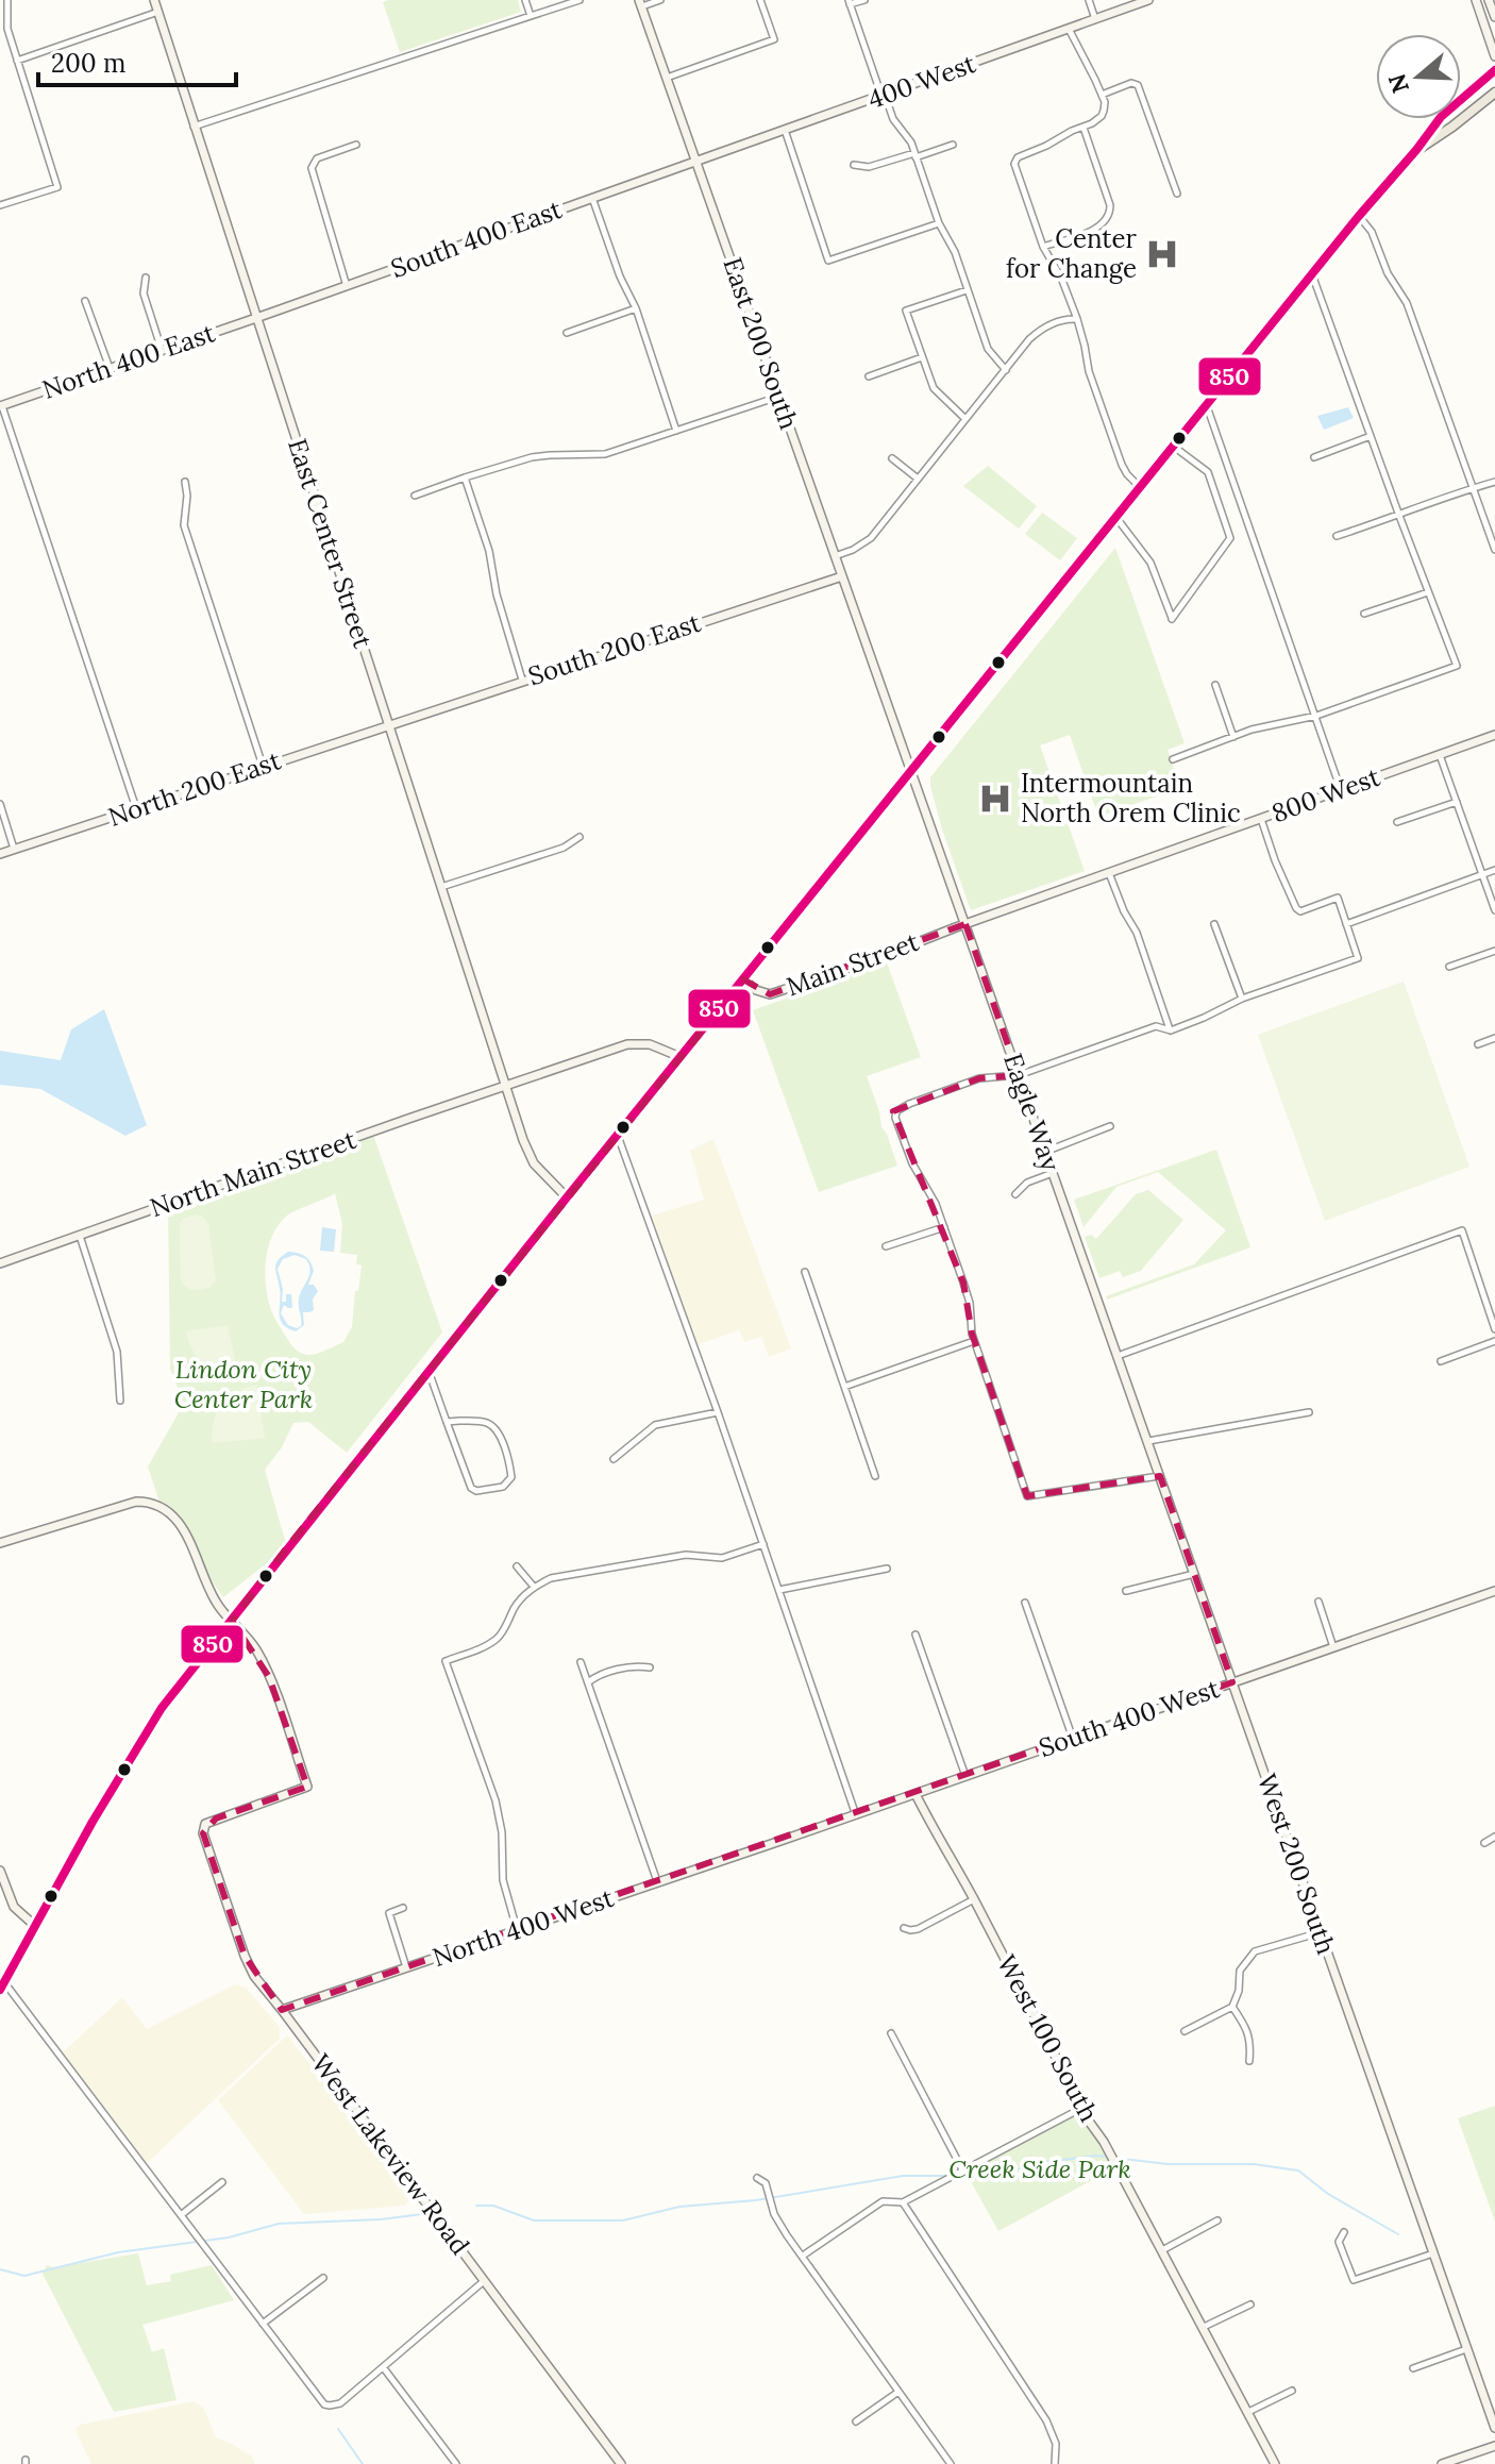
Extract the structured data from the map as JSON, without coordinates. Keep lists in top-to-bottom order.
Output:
{
  "streets": {
    "street": [
      "400 West",
      "South 400 East",
      "East 200 South",
      "North 400 East",
      "East Center Street",
      "South 200 East",
      "North 200 East",
      "800 West",
      "Main Street",
      "Eagle Way",
      "North Main Street",
      "South 400 West",
      "West 200 South",
      "North 400 West",
      "West 100 South",
      "West Lakeview Road"
    ]
  },
  "crossings": [
    ["400 West", "South 400 East"],
    ["400 West", "East 200 South"],
    ["South 400 East", "East 200 South"],
    ["South 400 East", "North 400 East"],
    ["South 400 East", "East Center Street"],
    ["East 200 South", "South 200 East"],
    ["East 200 South", "800 West"],
    ["East 200 South", "Main Street"],
    ["East 200 South", "Eagle Way"],
    ["North 400 East", "East Center Street"],
    ["East Center Street", "South 200 East"],
    ["East Center Street", "North 200 East"],
    ["East Center Street", "North Main Street"],
    ["South 200 East", "North 200 East"],
    ["800 West", "Main Street"],
    ["800 West", "Eagle Way"],
    ["Main Street", "Eagle Way"],
    ["Eagle Way", "West 200 South"],
    ["South 400 West", "West 200 South"],
    ["South 400 West", "North 400 West"],
    ["South 400 West", "West 100 South"],
    ["North 400 West", "West Lakeview Road"]
  ],
  "parks": ["Lindon City Center Park", "Creek Side Park"],
  "places": {
    "hospital": ["Center for Change", "Intermountain North Orem Clinic"]
  },
  "lines": ["transit line 850"],
  "scale_bar": "200 m",
  "north": "left"
}
